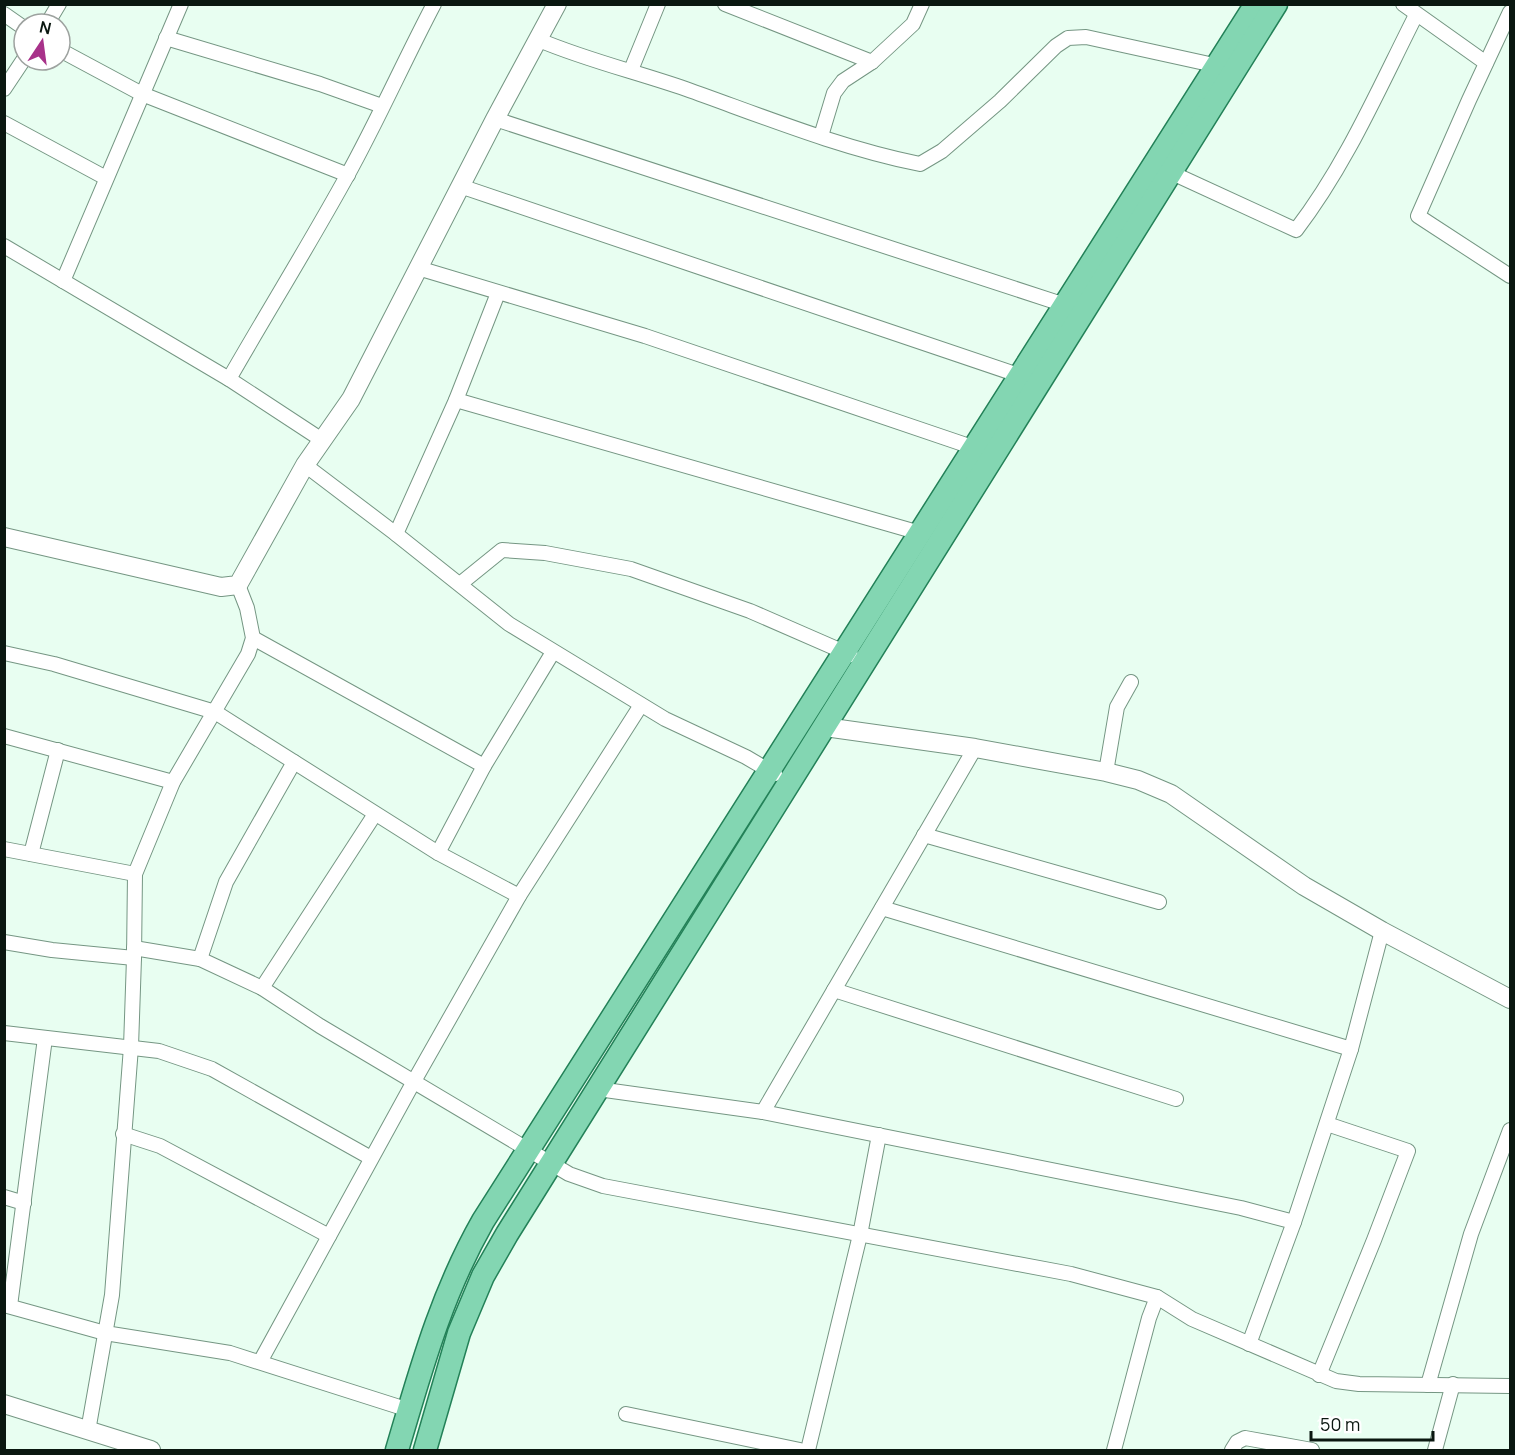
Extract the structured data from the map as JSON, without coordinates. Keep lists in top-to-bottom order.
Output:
{
  "scale_bar": "50 m",
  "north": "top"
}
